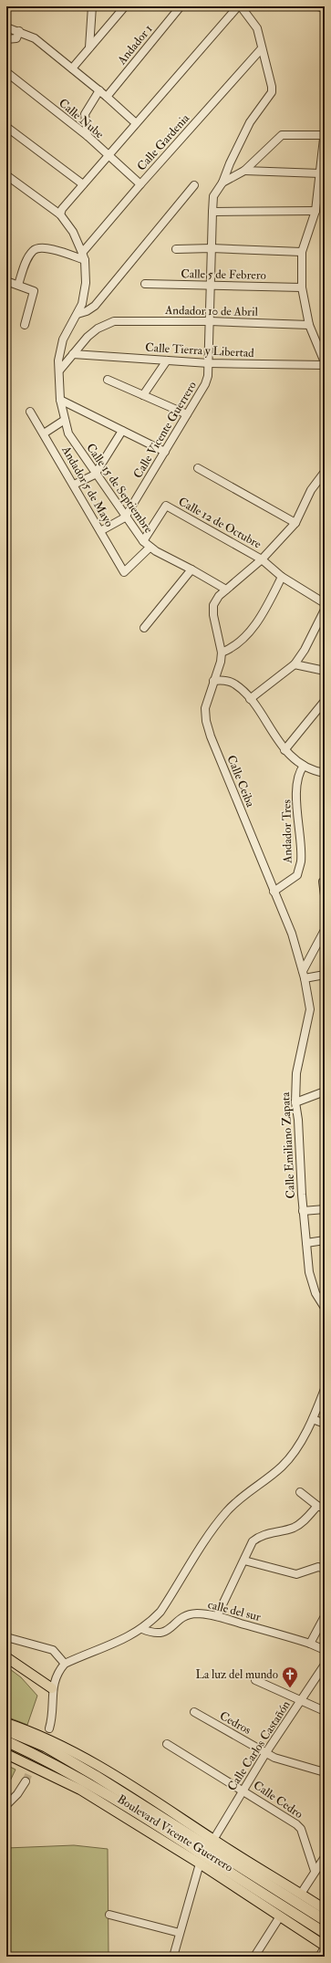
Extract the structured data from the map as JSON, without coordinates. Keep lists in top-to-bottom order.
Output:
{
  "streets": {
    "highway": ["Boulevard Vicente Guerrero"],
    "street": [
      "Andador 1",
      "Calle Nube",
      "Calle Gardenia",
      "Calle 5 de Febrero",
      "Andador 10 de Abril",
      "Calle Tierra y Libertad",
      "Calle Vicente Guerrero",
      "Andador 5 de Mayo",
      "Calle 15 de Septiembre",
      "Calle 12 de Octubre",
      "Calle Ceiba",
      "Andador Tres",
      "Calle Emiliano Zapata",
      "calle del sur",
      "Cedros",
      "Calle Carlos Castañón",
      "Calle Cedro"
    ]
  },
  "crossings": [
    ["Calle Nube", "Calle Gardenia"],
    ["Calle Gardenia", "Calle Vicente Guerrero"],
    ["Calle Gardenia", "Calle 15 de Septiembre"],
    ["Calle 5 de Febrero", "Calle Vicente Guerrero"],
    ["Andador 10 de Abril", "Calle Tierra y Libertad"],
    ["Andador 10 de Abril", "Calle Vicente Guerrero"],
    ["Calle Tierra y Libertad", "Calle Vicente Guerrero"],
    ["Calle Vicente Guerrero", "Andador 5 de Mayo"],
    ["Calle Vicente Guerrero", "Calle 15 de Septiembre"],
    ["Andador 5 de Mayo", "Calle 15 de Septiembre"],
    ["Calle 15 de Septiembre", "Calle 12 de Octubre"],
    ["Calle 15 de Septiembre", "Calle Ceiba"],
    ["Calle Ceiba", "Andador Tres"],
    ["Calle Ceiba", "Calle Emiliano Zapata"],
    ["Cedros", "Calle Carlos Castañón"],
    ["Calle Carlos Castañón", "Calle Cedro"],
    ["Calle Carlos Castañón", "Boulevard Vicente Guerrero"]
  ],
  "places": {
    "church": ["La luz del mundo"]
  }
}
